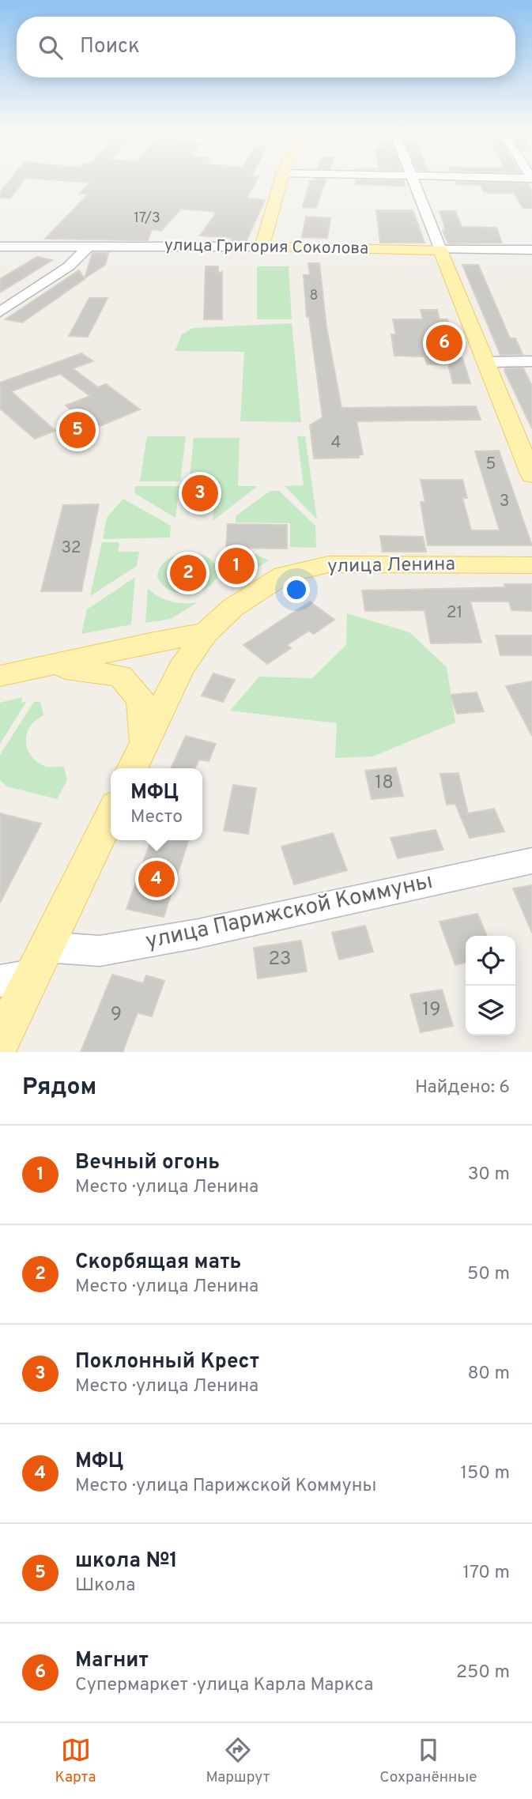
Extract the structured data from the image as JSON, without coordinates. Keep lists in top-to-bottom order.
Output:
{
  "streets": {
    "main road": ["улица Григория Соколова", "улица Ленина"],
    "street": ["улица Парижской Коммуны"]
  },
  "house_numbers": [
    "17/3",
    "8",
    "4",
    "5",
    "3",
    "32",
    "21",
    "18",
    "23",
    "19",
    "9"
  ],
  "page": {
    "search": "Поиск",
    "pins": [
      "6",
      "5",
      "3",
      "1",
      "2",
      "4"
    ],
    "popup": ["МФЦ", "Место"],
    "heading": ["Рядом", "Найдено: 6"],
    "list": [
      {
        "mark": "1",
        "name": "Вечный огонь",
        "note": "Место · улица Ленина",
        "value": "30 m"
      },
      {
        "mark": "2",
        "name": "Скорбящая мать",
        "note": "Место · улица Ленина",
        "value": "50 m"
      },
      {
        "mark": "3",
        "name": "Поклонный Крест",
        "note": "Место · улица Ленина",
        "value": "80 m"
      },
      {
        "mark": "4",
        "name": "МФЦ",
        "note": "Место · улица Парижской Коммуны",
        "value": "150 m"
      },
      {
        "mark": "5",
        "name": "школа №1",
        "note": "Школа",
        "value": "170 m"
      },
      {
        "mark": "6",
        "name": "Магнит",
        "note": "Супермаркет · улица Карла Маркса",
        "value": "250 m"
      }
    ],
    "nav": ["Карта", "Маршрут", "Сохранённые"]
  }
}
